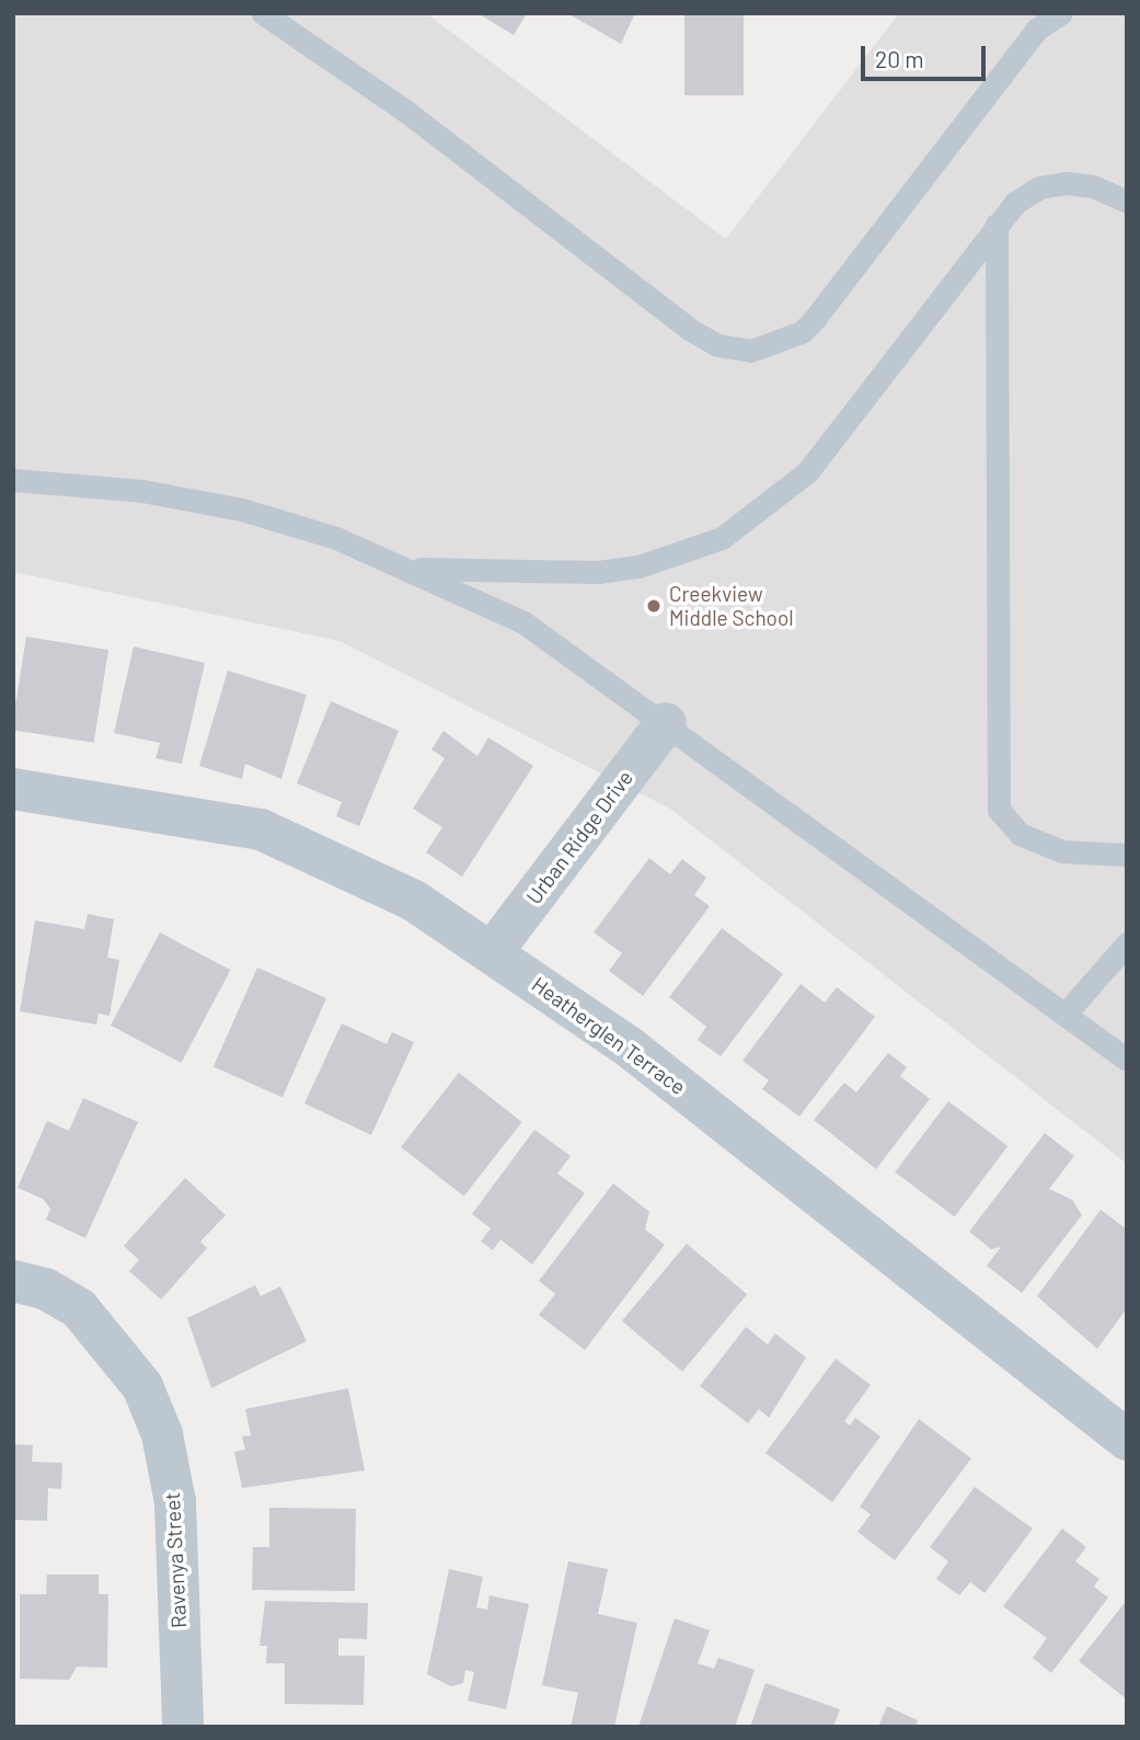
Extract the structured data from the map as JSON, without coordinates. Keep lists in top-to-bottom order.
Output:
{
  "streets": {
    "street": ["Urban Ridge Drive", "Heatherglen Terrace", "Ravenya Street"]
  },
  "crossings": [
    ["Urban Ridge Drive", "Heatherglen Terrace"]
  ],
  "places": ["Creekview Middle School"],
  "scale_bar": "20 m"
}
